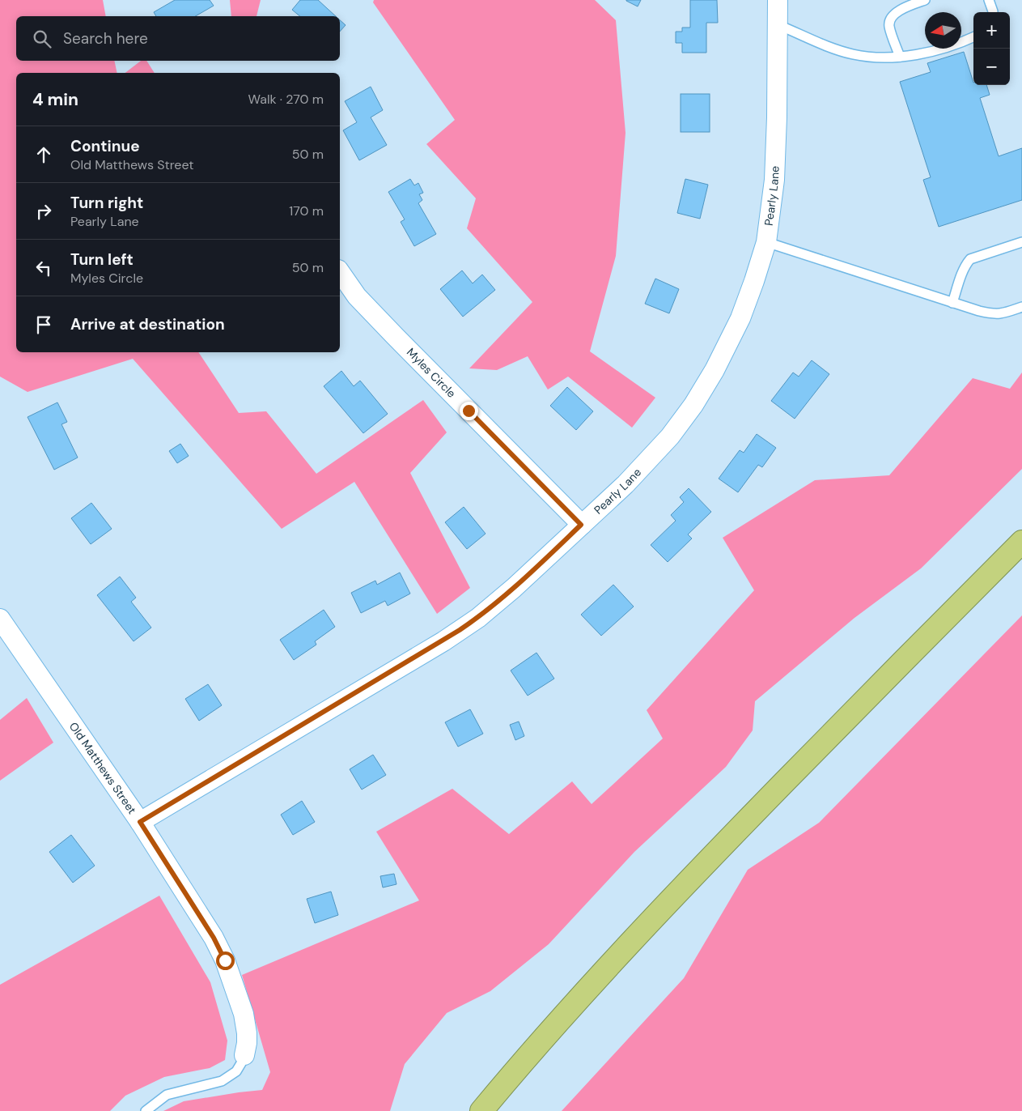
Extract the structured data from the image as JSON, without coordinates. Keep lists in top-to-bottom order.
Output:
{
  "streets": {
    "street": ["Pearly Lane", "Myles Circle", "Old Matthews Street"]
  },
  "crossings": [
    ["Pearly Lane", "Myles Circle"],
    ["Pearly Lane", "Old Matthews Street"]
  ],
  "north": "left",
  "page": {
    "map_buttons": ["+", "−"],
    "search": "Search here",
    "heading": ["4 min", "Walk · 270 m"],
    "list": [
      ["Continue", "Old Matthews Street", "50 m"],
      ["Turn right", "Pearly Lane", "170 m"],
      ["Turn left", "Myles Circle", "50 m"],
      "Arrive at destination"
    ]
  }
}
